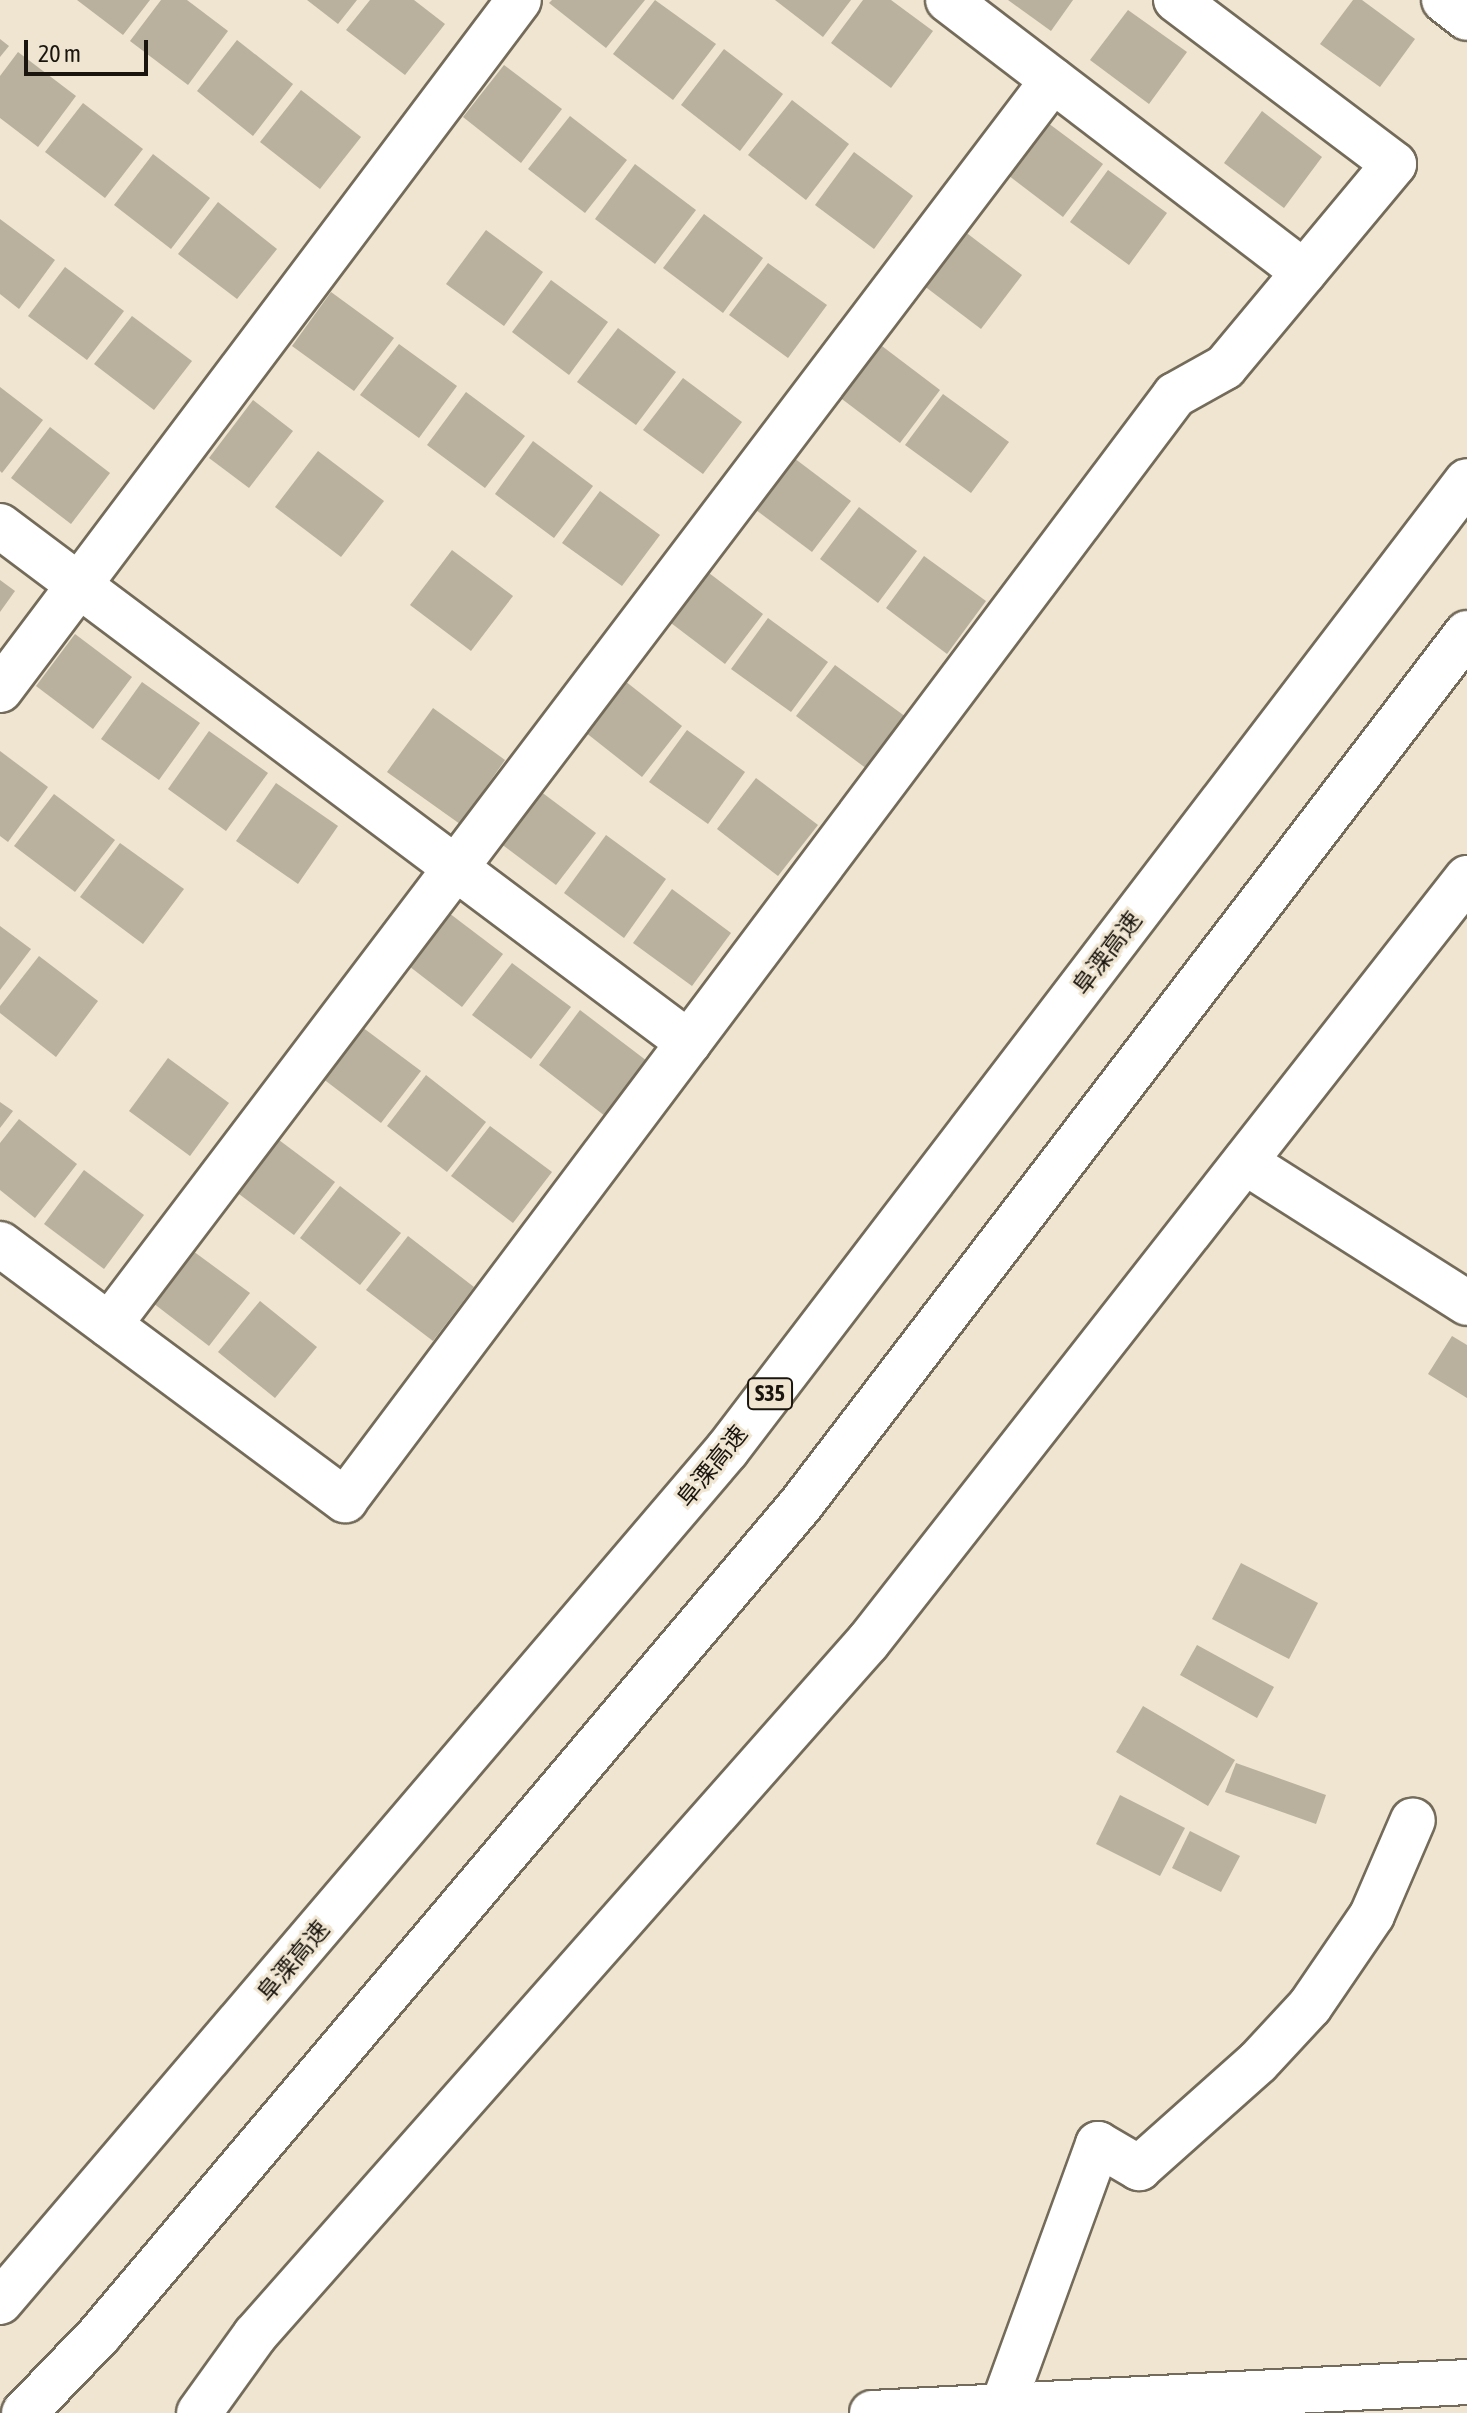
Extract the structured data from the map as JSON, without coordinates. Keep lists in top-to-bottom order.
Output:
{
  "streets": {
    "main road": ["阜溧高速", "S35"]
  },
  "scale_bar": "20 m"
}
